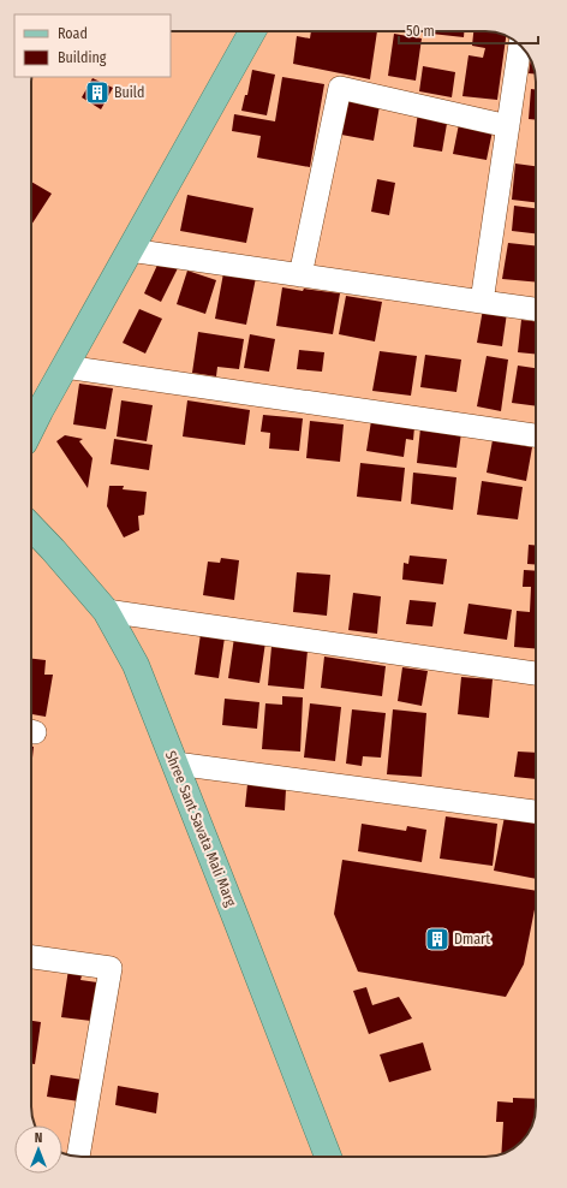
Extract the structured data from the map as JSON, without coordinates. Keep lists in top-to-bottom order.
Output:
{
  "streets": {
    "main road": ["Shree Sant Savata Mali Marg"]
  },
  "places": {
    "building": ["Build", "Dmart"]
  },
  "legend": ["Road", "Building"],
  "scale_bar": "50 m",
  "north": "top"
}
